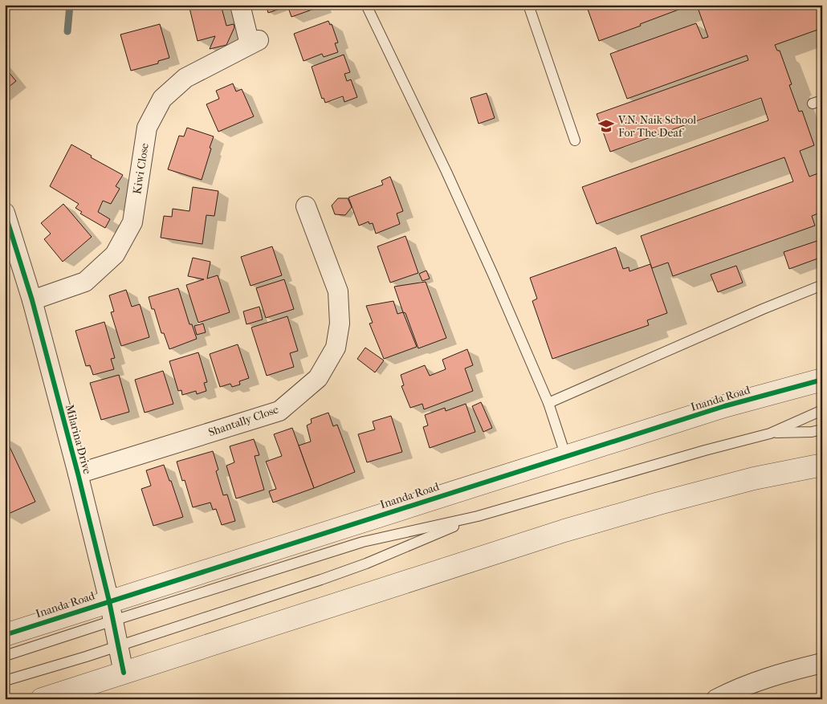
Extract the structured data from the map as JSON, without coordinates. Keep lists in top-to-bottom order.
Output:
{
  "streets": {
    "street": [
      "Kiwi Close",
      "Inanda Road",
      "Shantally Close",
      "Milarina Drive"
    ]
  },
  "crossings": [
    ["Kiwi Close", "Milarina Drive"],
    ["Inanda Road", "Milarina Drive"],
    ["Shantally Close", "Milarina Drive"]
  ],
  "places": {
    "school or university": ["V.N. Naik School For The Deaf"]
  }
}
